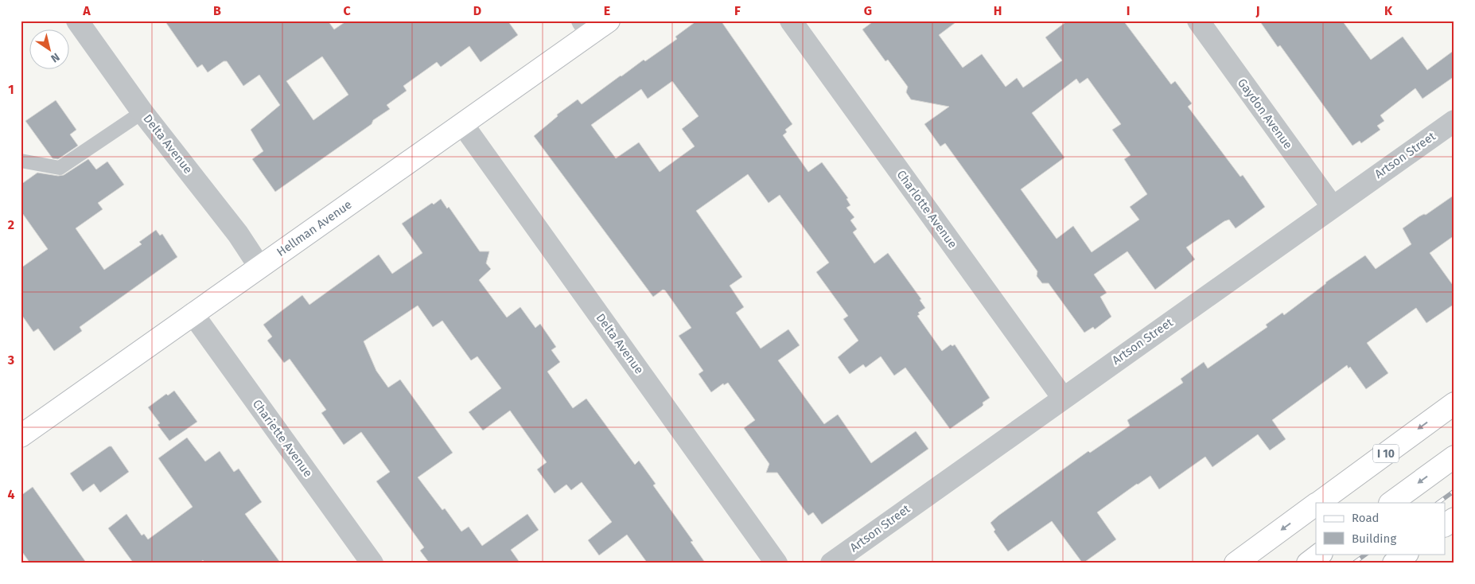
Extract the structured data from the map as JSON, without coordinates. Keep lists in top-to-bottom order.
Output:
{
  "streets": {
    "main road": ["Hellman Avenue", "I 10"],
    "street": [
      "Gaydon Avenue",
      "Delta Avenue",
      "Artson Street",
      "Charlotte Avenue",
      "Chariette Avenue"
    ]
  },
  "crossings": [
    ["Gaydon Avenue", "Artson Street"],
    ["Delta Avenue", "Hellman Avenue"],
    ["Artson Street", "Charlotte Avenue"],
    ["Hellman Avenue", "Chariette Avenue"]
  ],
  "legend": ["Road", "Building"],
  "north": "bottom right",
  "grid": {
    "columns": [
      "A",
      "B",
      "C",
      "D",
      "E",
      "F",
      "G",
      "H",
      "I",
      "J",
      "K"
    ],
    "rows": [
      "1",
      "2",
      "3",
      "4"
    ]
  }
}
